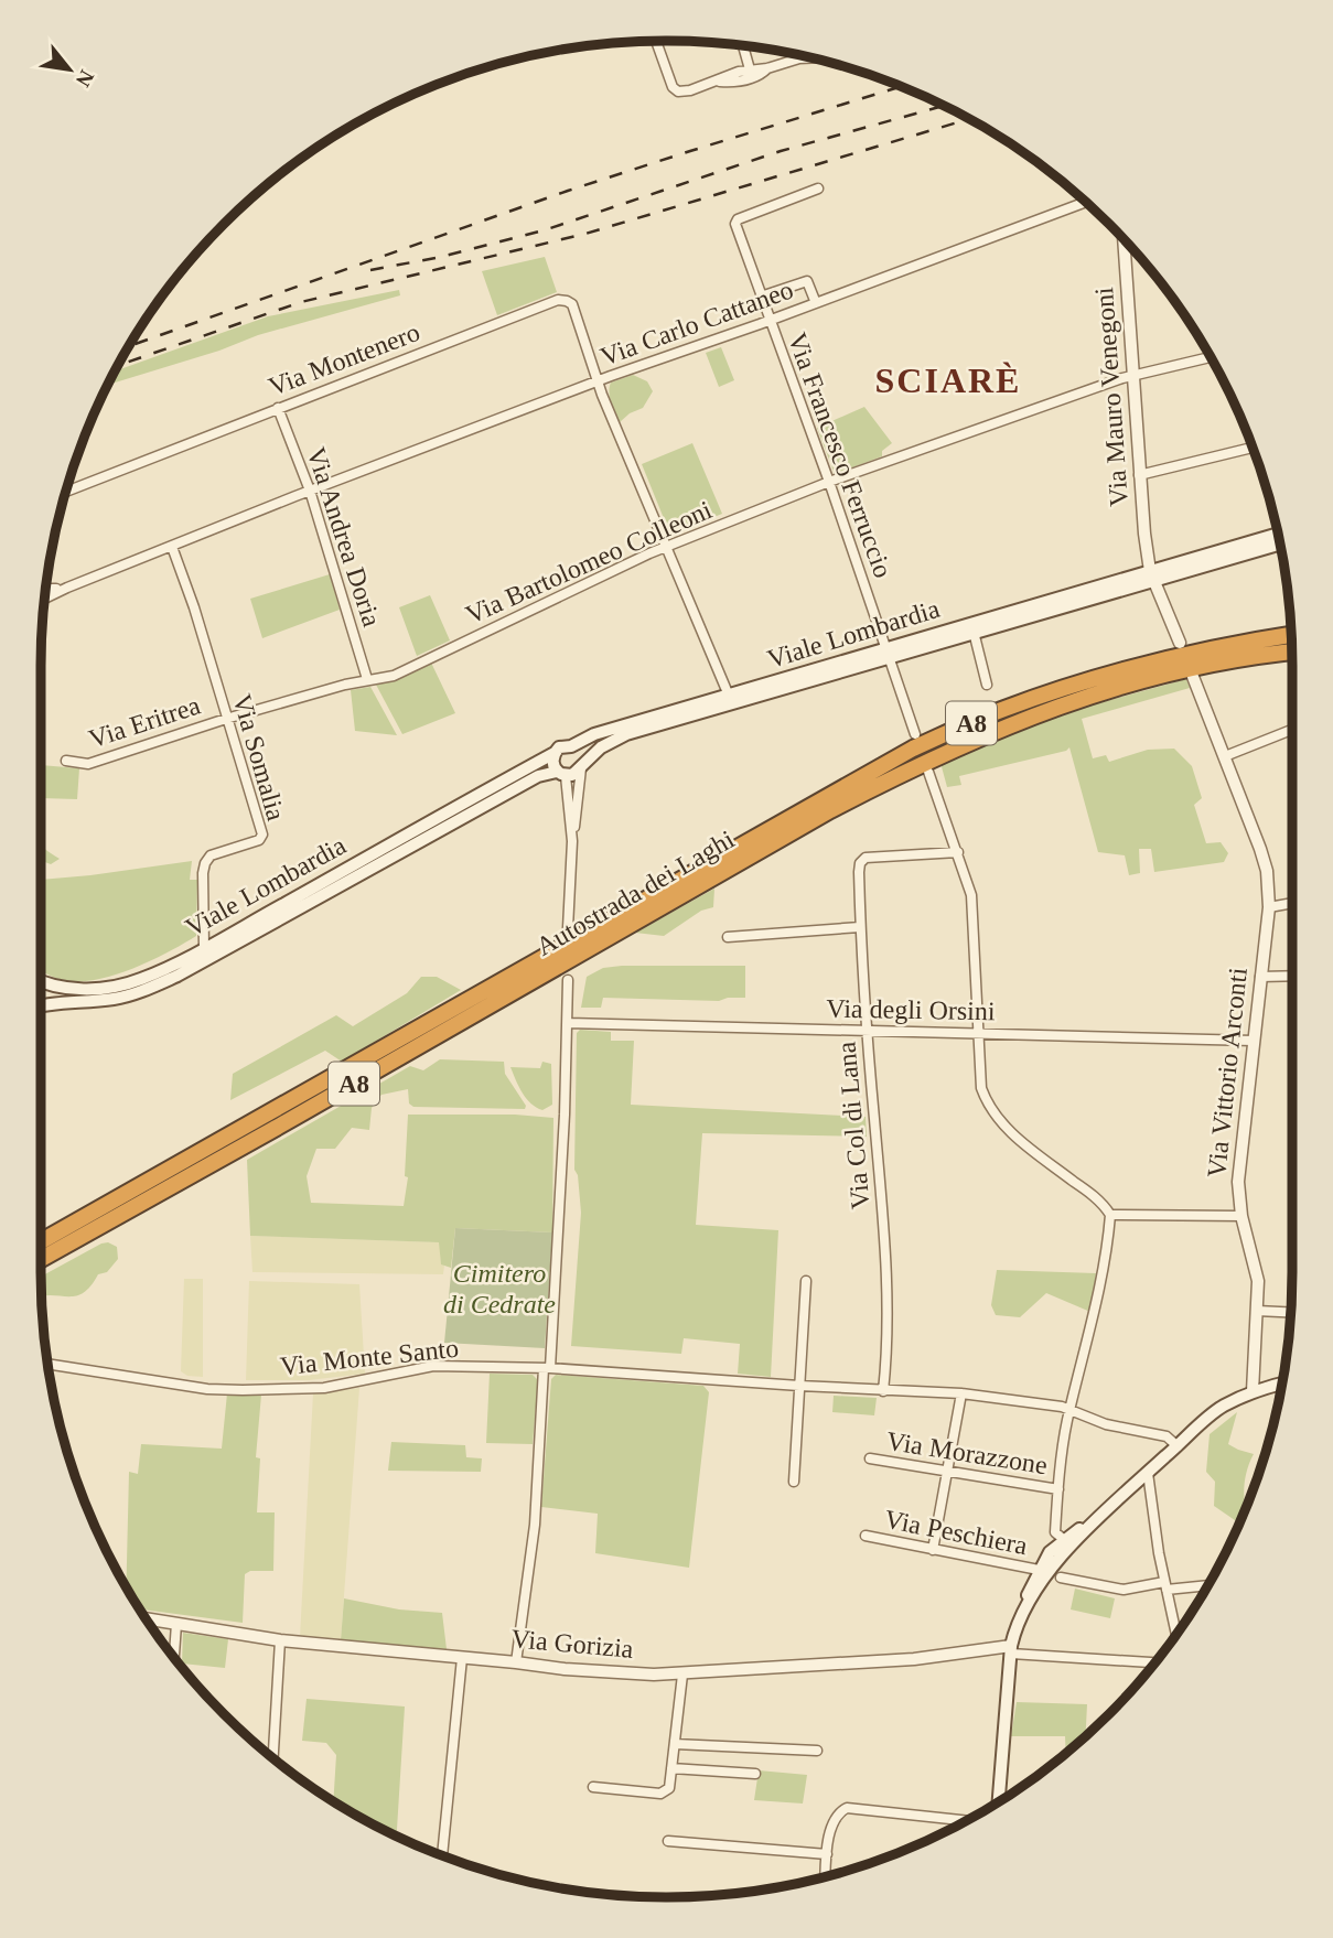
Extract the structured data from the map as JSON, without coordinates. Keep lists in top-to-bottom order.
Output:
{
  "streets": {
    "highway": ["A8", "Autostrada dei Laghi"],
    "main road": ["Viale Lombardia"],
    "street": [
      "Via Carlo Cattaneo",
      "Via Montenero",
      "Via Mauro Venegoni",
      "Via Francesco Ferruccio",
      "Via Andrea Doria",
      "Via Bartolomeo Colleoni",
      "Via Eritrea",
      "Via Somalia",
      "Via degli Orsini",
      "Via Vittorio Arconti",
      "Via Col di Lana",
      "Via Monte Santo",
      "Via Morazzone",
      "Via Peschiera",
      "Via Gorizia"
    ]
  },
  "crossings": [
    ["Via Carlo Cattaneo", "Via Montenero"],
    ["Via Carlo Cattaneo", "Via Francesco Ferruccio"],
    ["Via Carlo Cattaneo", "Via Andrea Doria"],
    ["Via Carlo Cattaneo", "Via Somalia"],
    ["Via Montenero", "Via Andrea Doria"],
    ["Via Mauro Venegoni", "Via Bartolomeo Colleoni"],
    ["Via Mauro Venegoni", "Viale Lombardia"],
    ["Via Francesco Ferruccio", "Via Bartolomeo Colleoni"],
    ["Via Francesco Ferruccio", "Viale Lombardia"],
    ["Via Andrea Doria", "Via Bartolomeo Colleoni"],
    ["Via Andrea Doria", "Via Eritrea"],
    ["Via Bartolomeo Colleoni", "Via Eritrea"],
    ["Viale Lombardia", "Via Somalia"],
    ["Via Eritrea", "Via Somalia"],
    ["Via degli Orsini", "Via Vittorio Arconti"],
    ["Via degli Orsini", "Via Col di Lana"],
    ["Via Col di Lana", "Via Monte Santo"]
  ],
  "districts": ["SCIARÈ"],
  "parks": ["Cimitero di Cedrate"],
  "north": "bottom right"
}
